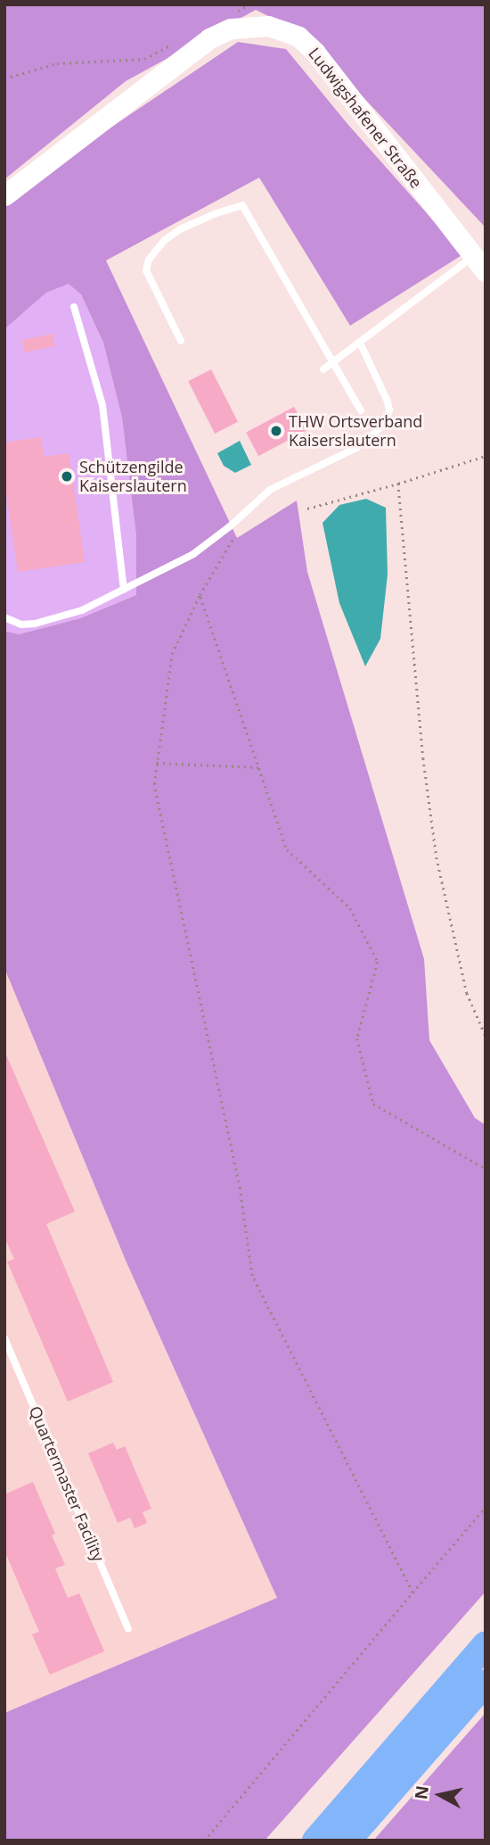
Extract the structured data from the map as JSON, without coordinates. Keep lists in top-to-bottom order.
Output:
{
  "streets": {
    "street": ["Ludwigshafener Straße"],
    "lane": ["Quartermaster Facility"]
  },
  "places": ["THW Ortsverband Kaiserslautern", "Schützengilde Kaiserslautern"],
  "north": "left"
}
